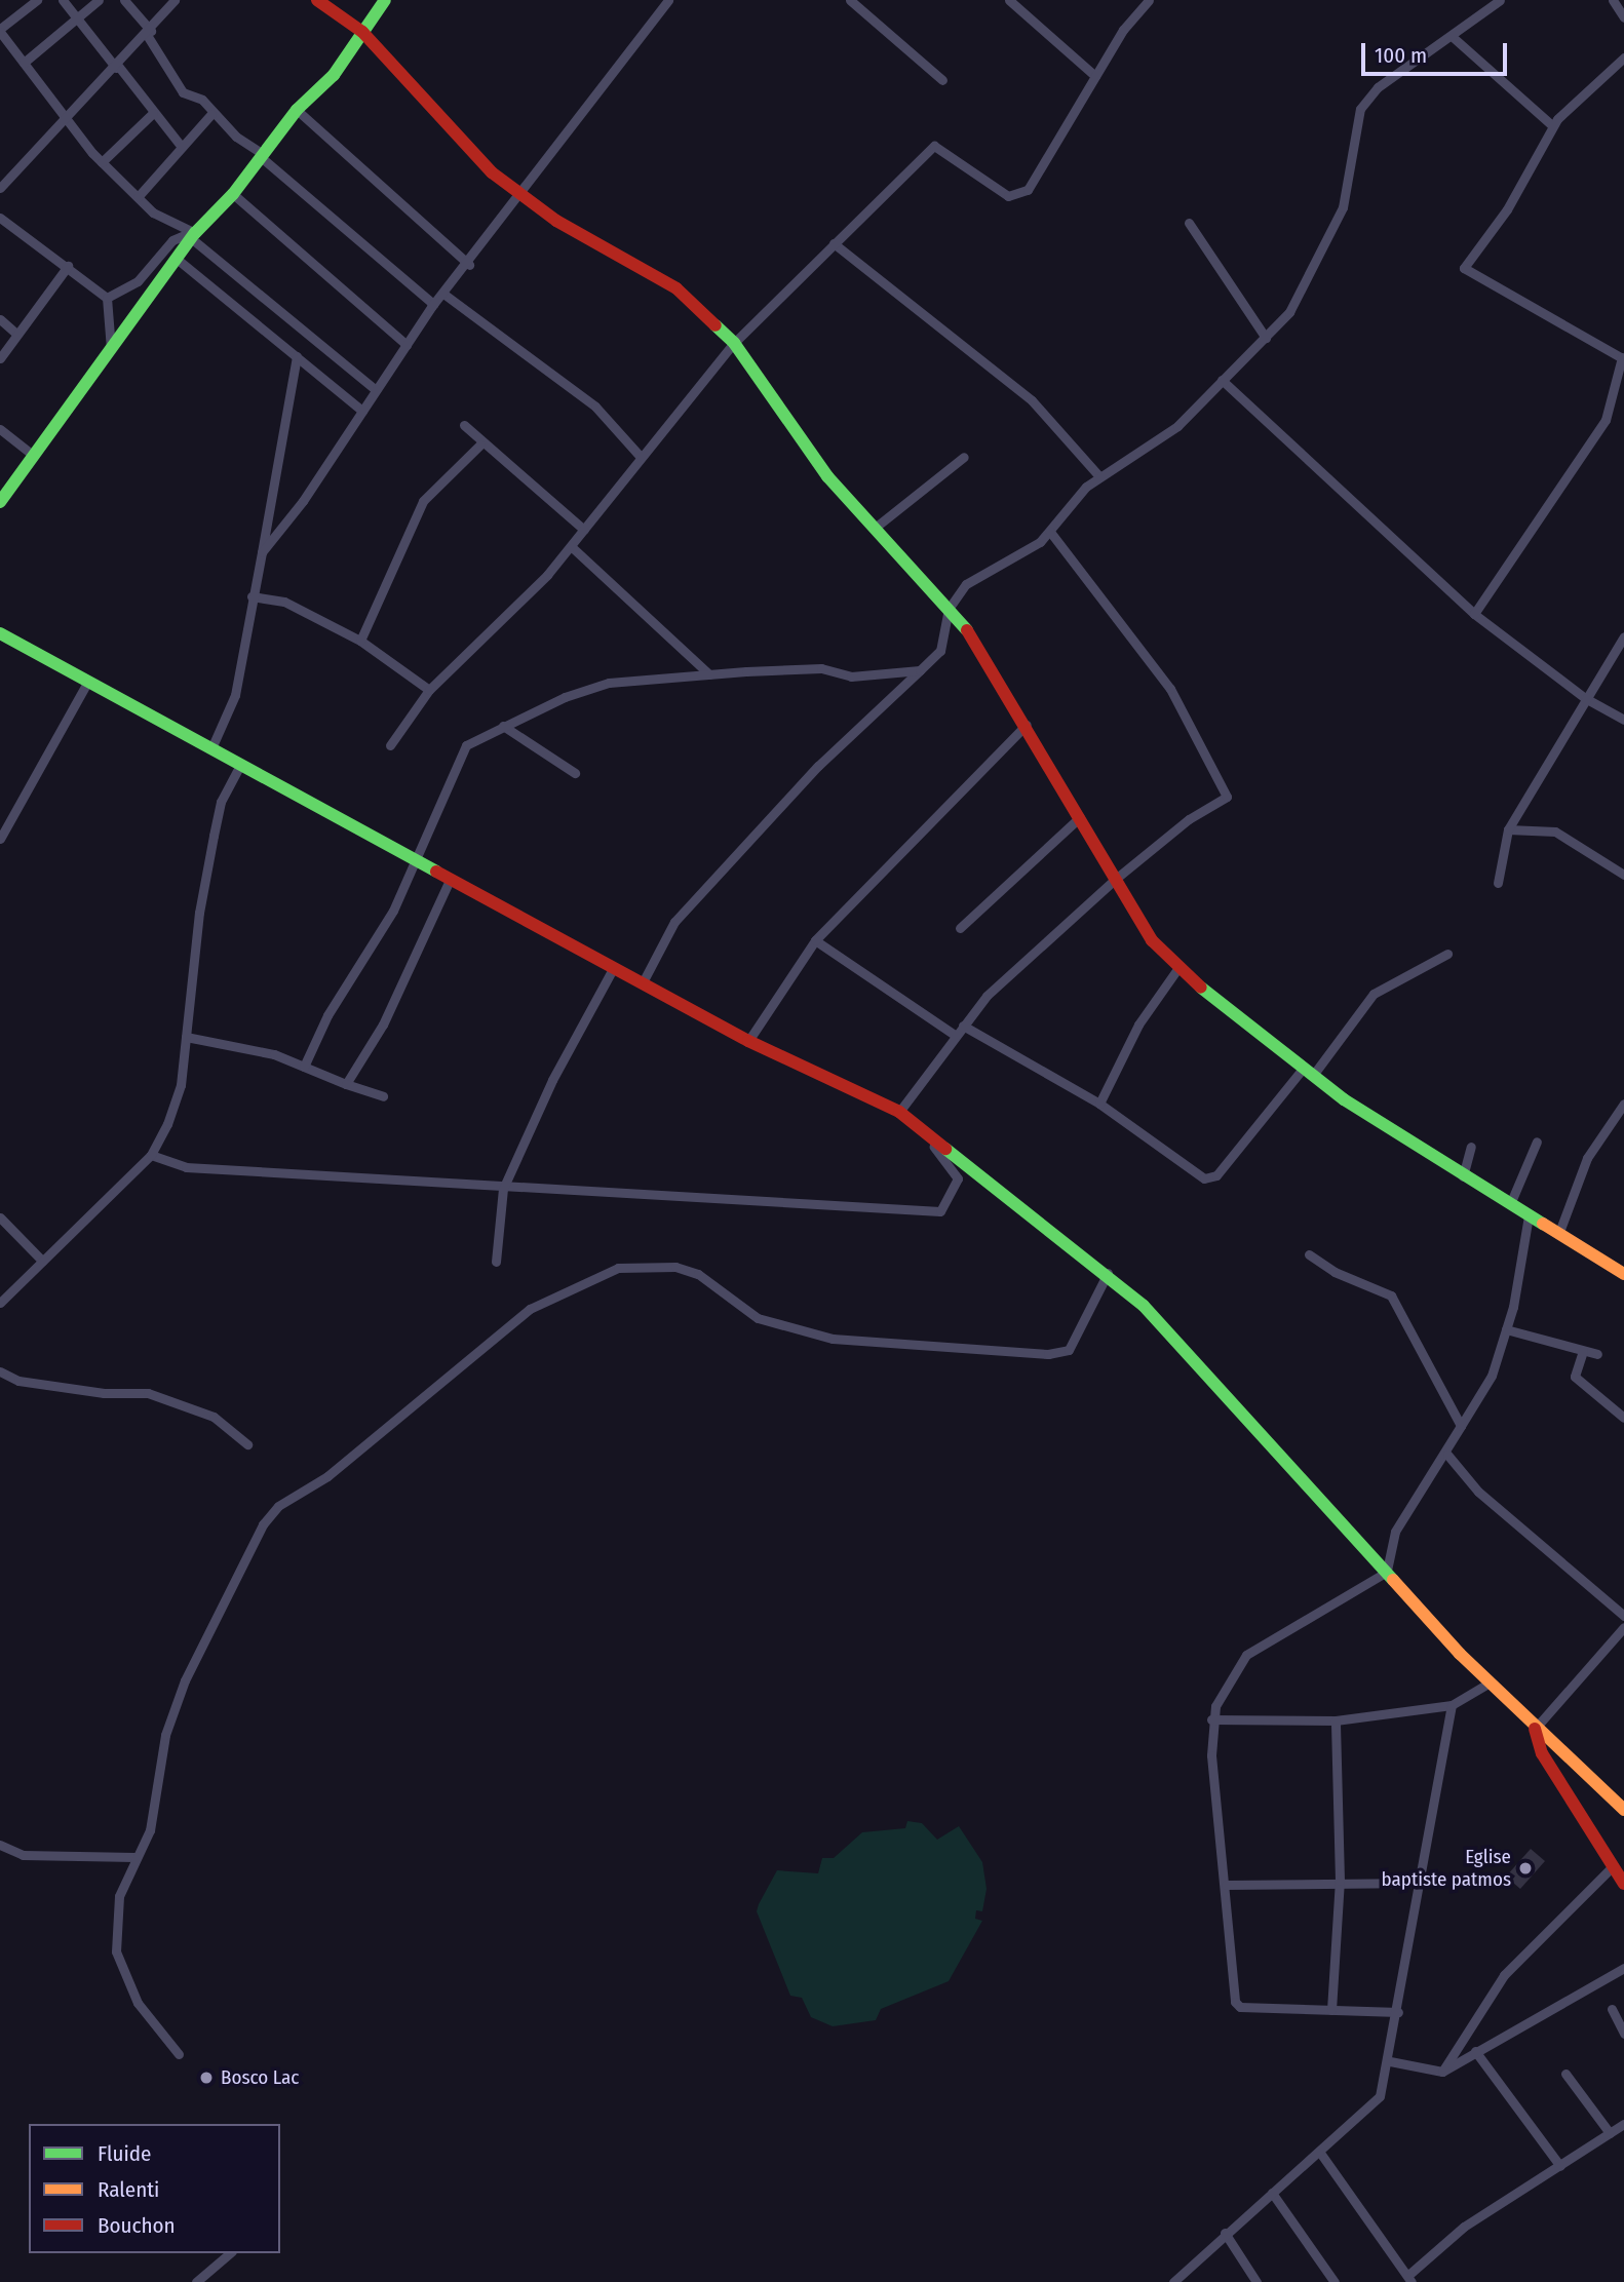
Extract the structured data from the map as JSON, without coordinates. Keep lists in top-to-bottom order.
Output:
{
  "places": ["Eglise baptiste patmos", "Bosco Lac"],
  "legend": ["Fluide", "Ralenti", "Bouchon"],
  "scale_bar": "100 m"
}
